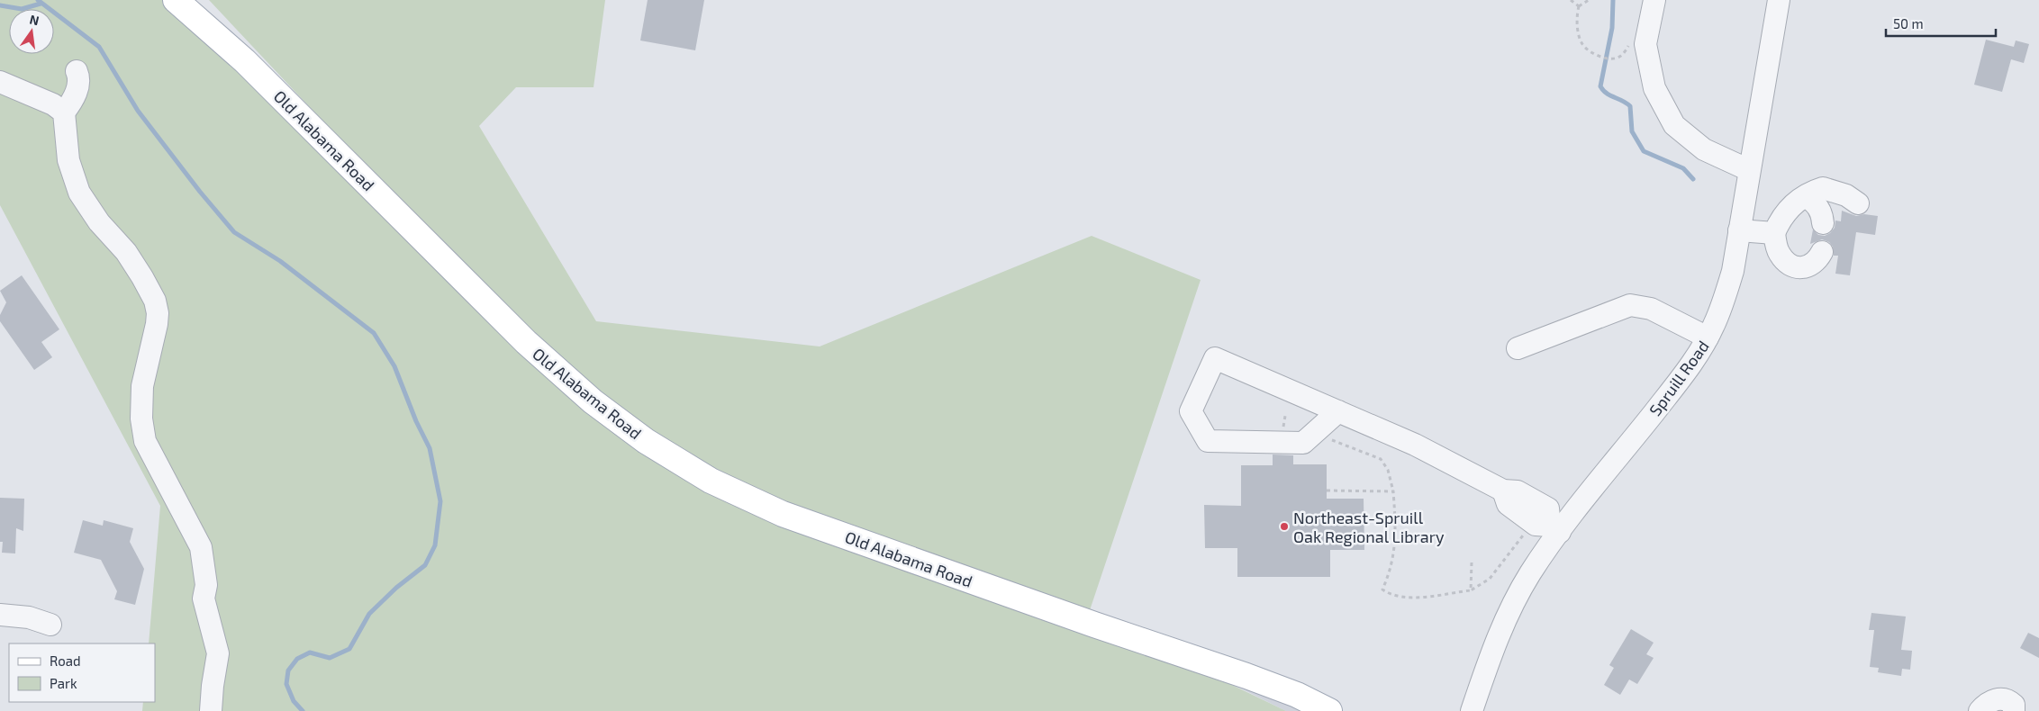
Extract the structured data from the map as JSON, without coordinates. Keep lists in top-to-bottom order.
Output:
{
  "streets": {
    "main road": ["Old Alabama Road"],
    "street": ["Spruill Road"]
  },
  "places": ["Northeast-Spruill Oak Regional Library"],
  "legend": ["Road", "Park"],
  "scale_bar": "50 m",
  "north": "top"
}
